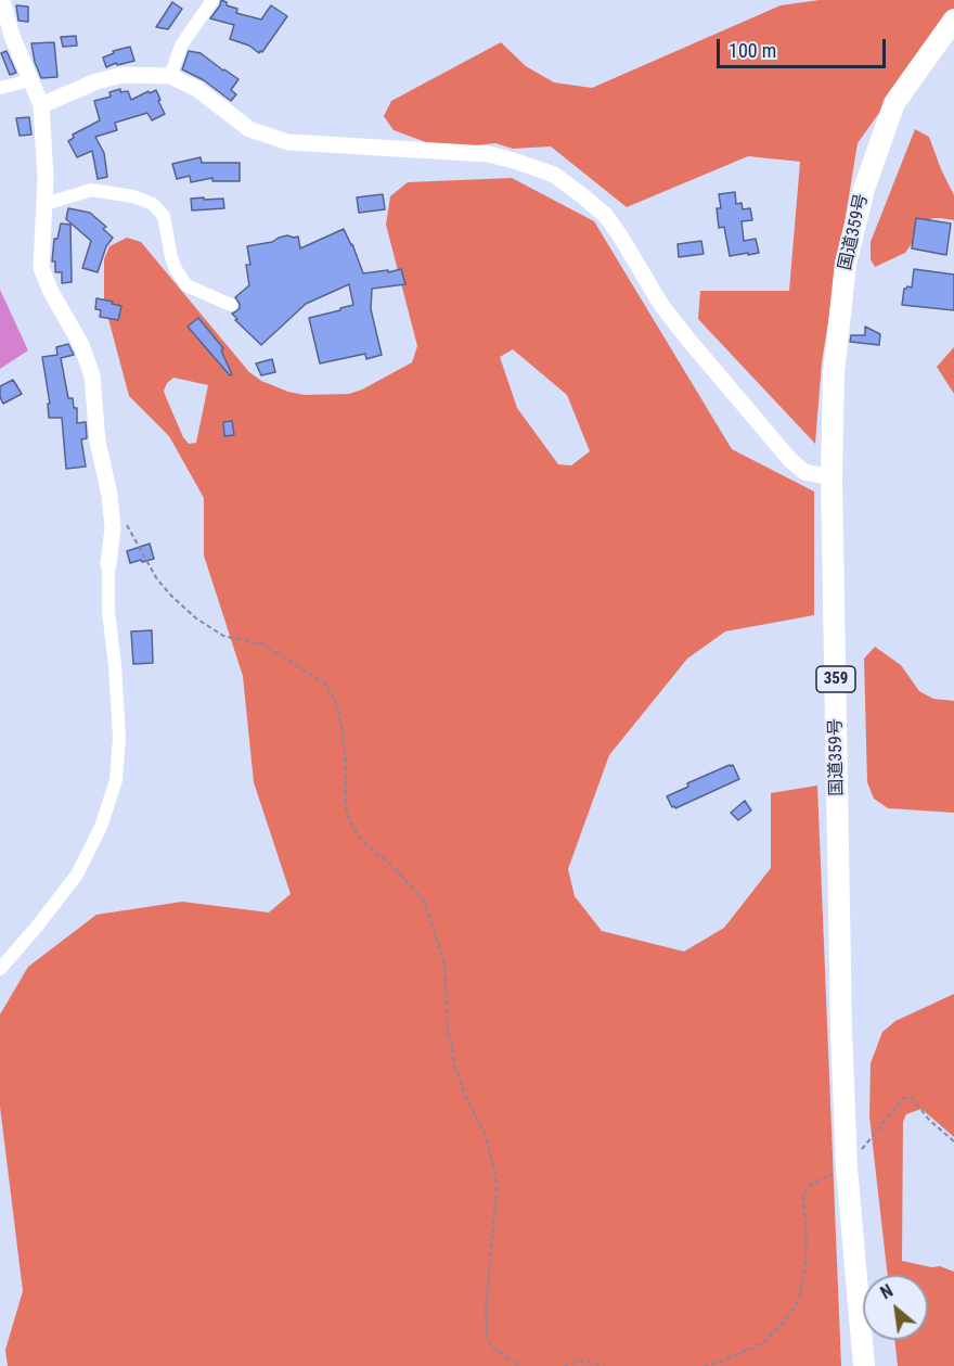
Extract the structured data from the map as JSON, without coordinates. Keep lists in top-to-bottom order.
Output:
{
  "streets": {
    "highway": ["国道359号", "359"]
  },
  "scale_bar": "100 m",
  "north": "top left"
}
